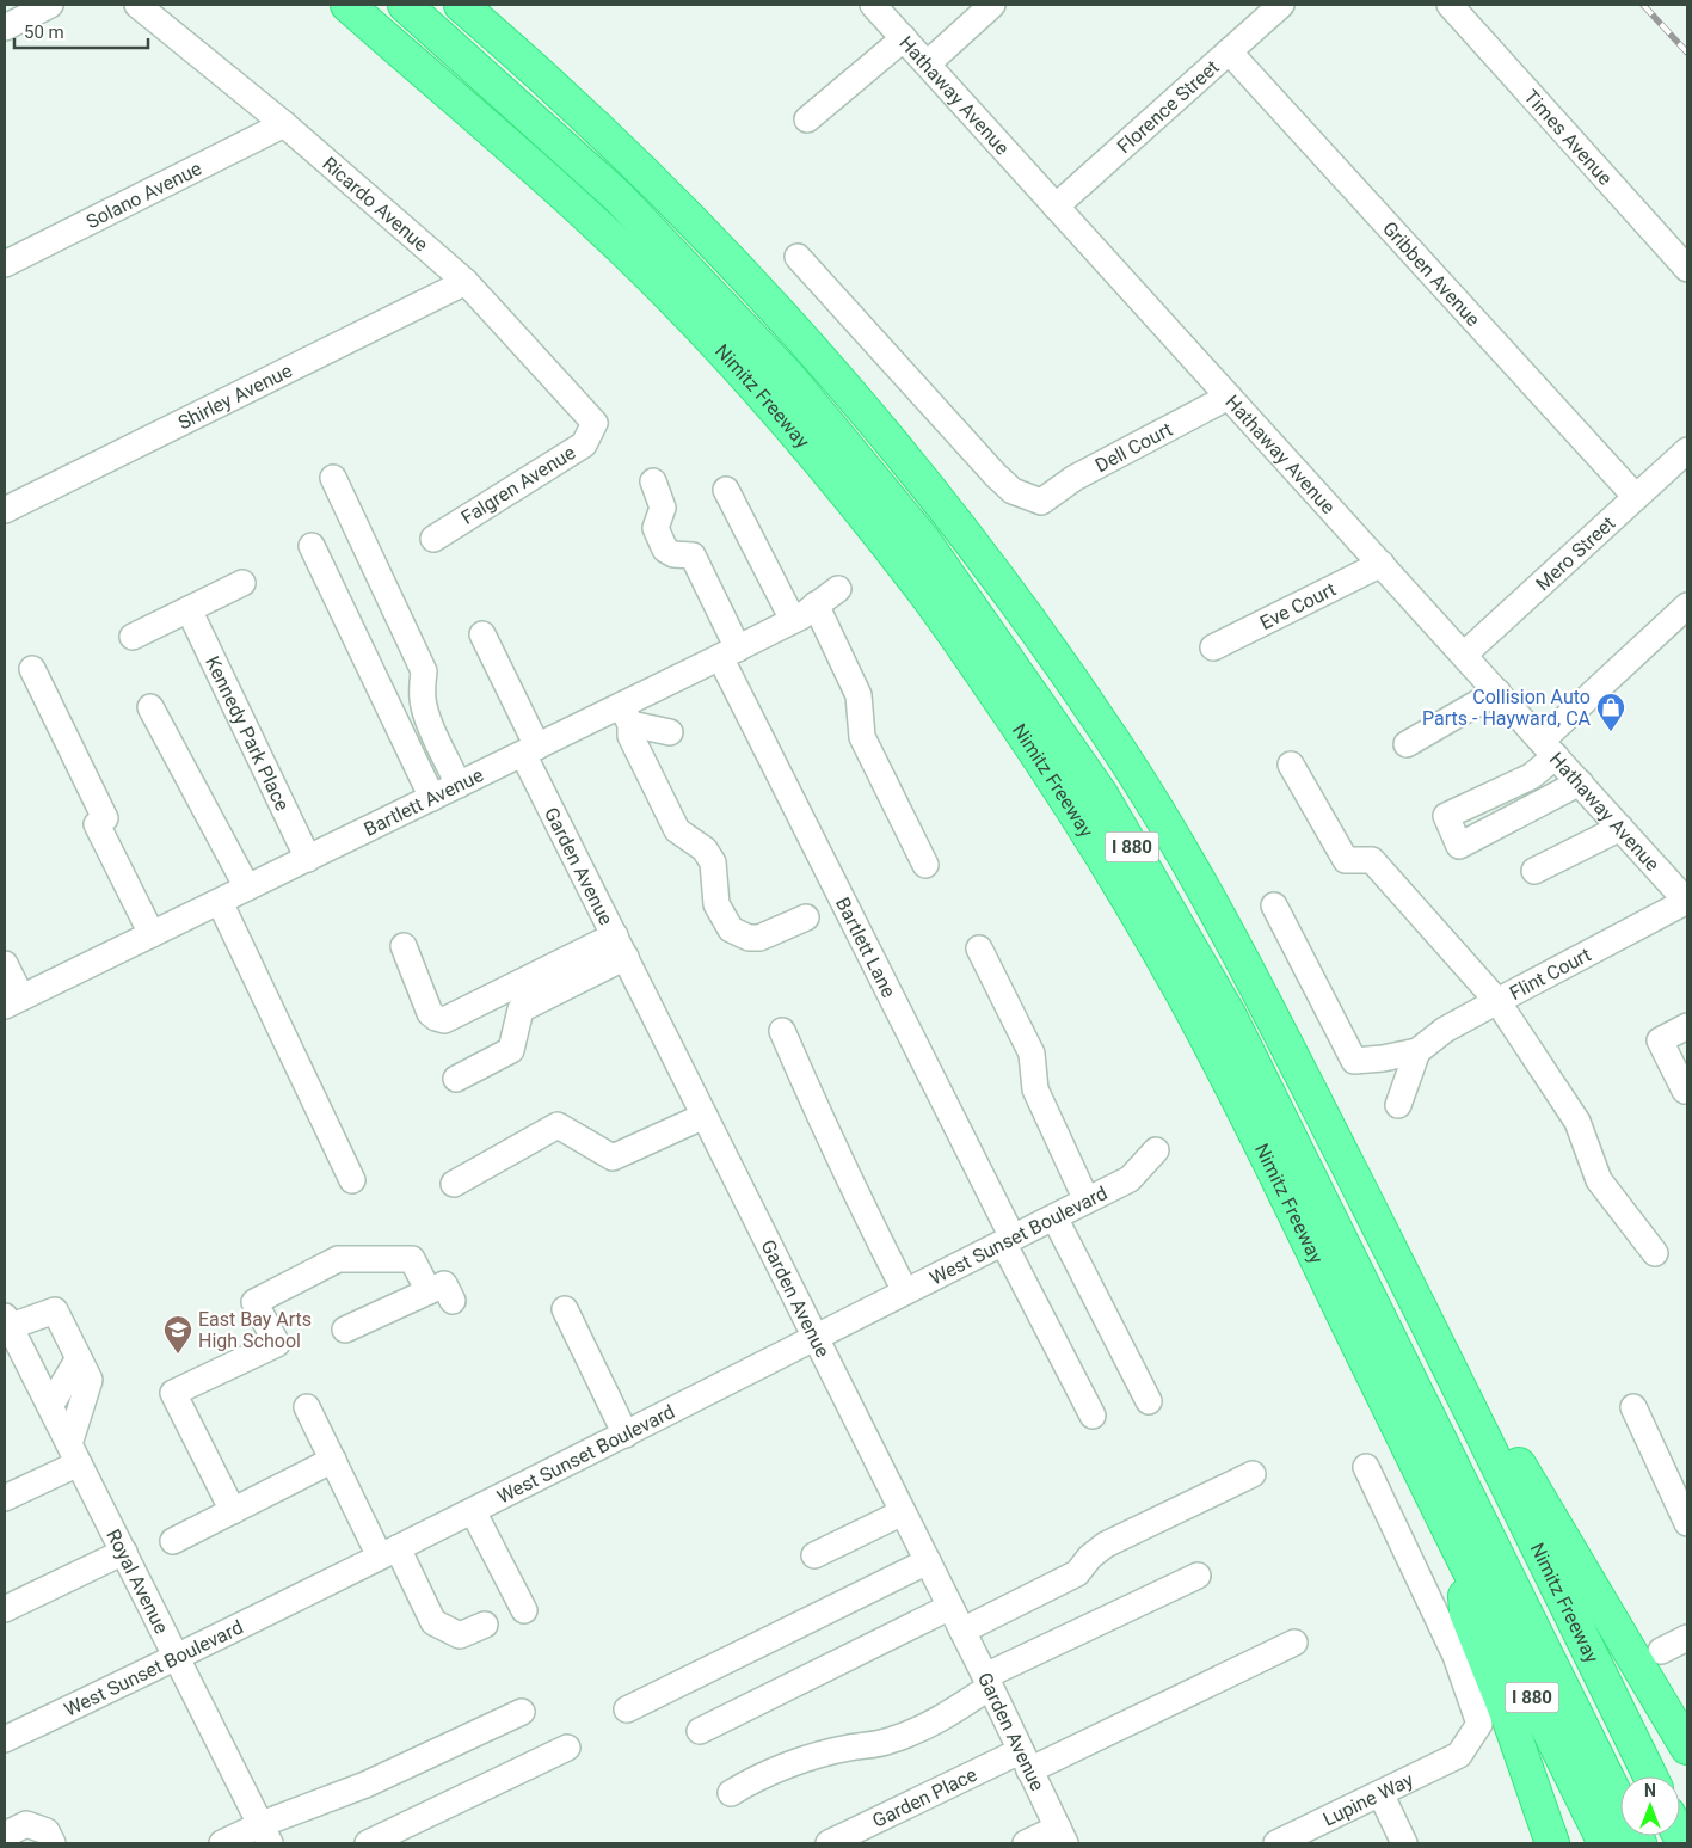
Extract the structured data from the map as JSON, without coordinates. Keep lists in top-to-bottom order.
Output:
{
  "streets": {
    "highway": ["Nimitz Freeway", "I 880"],
    "street": [
      "Hathaway Avenue",
      "Florence Street",
      "Times Avenue",
      "Solano Avenue",
      "Ricardo Avenue",
      "Gribben Avenue",
      "Shirley Avenue",
      "Dell Court",
      "Falgren Avenue",
      "Mero Street",
      "Eve Court",
      "Kennedy Park Place",
      "Bartlett Avenue",
      "Garden Avenue",
      "Bartlett Lane",
      "Flint Court",
      "West Sunset Boulevard",
      "Royal Avenue",
      "Garden Place",
      "Lupine Way"
    ]
  },
  "crossings": [
    ["Hathaway Avenue", "Florence Street"],
    ["Hathaway Avenue", "Dell Court"],
    ["Hathaway Avenue", "Mero Street"],
    ["Hathaway Avenue", "Eve Court"],
    ["Hathaway Avenue", "Flint Court"],
    ["Florence Street", "Gribben Avenue"],
    ["Solano Avenue", "Ricardo Avenue"],
    ["Ricardo Avenue", "Shirley Avenue"],
    ["Ricardo Avenue", "Falgren Avenue"],
    ["Gribben Avenue", "Mero Street"],
    ["Kennedy Park Place", "Bartlett Avenue"],
    ["Bartlett Avenue", "Garden Avenue"],
    ["Bartlett Avenue", "Bartlett Lane"],
    ["Garden Avenue", "West Sunset Boulevard"],
    ["Garden Avenue", "Garden Place"],
    ["Bartlett Lane", "West Sunset Boulevard"],
    ["West Sunset Boulevard", "Royal Avenue"]
  ],
  "places": {
    "shop": ["Collision Auto Parts - Hayward, CA"],
    "school or university": ["East Bay Arts High School"]
  },
  "scale_bar": "50 m",
  "north": "top"
}
